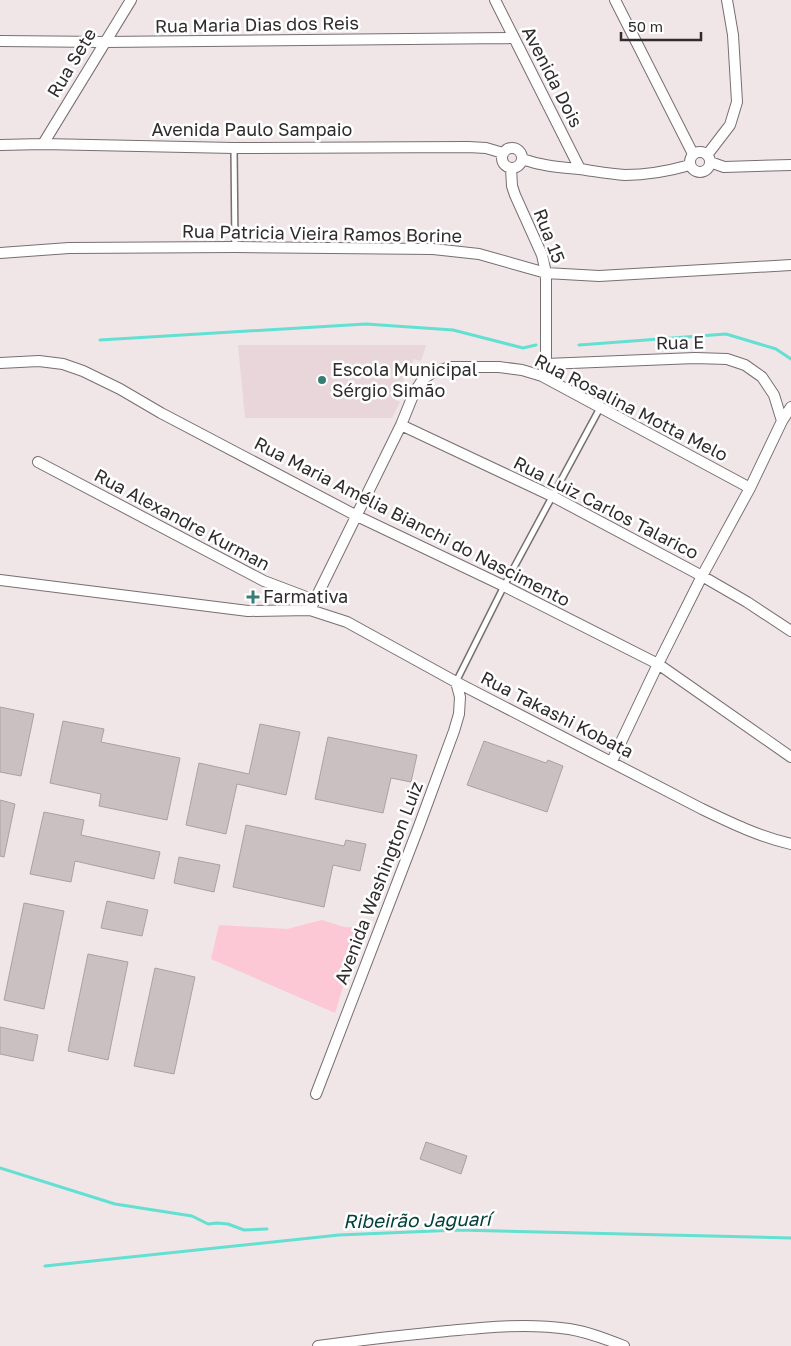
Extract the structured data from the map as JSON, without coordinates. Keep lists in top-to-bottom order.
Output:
{
  "streets": {
    "street": [
      "Rua Maria Dias dos Reis",
      "Rua Sete",
      "Avenida Dois",
      "Avenida Paulo Sampaio",
      "Rua Patricia Vieira Ramos Borine",
      "Rua 15",
      "Rua E",
      "Rua Rosalina Motta Melo",
      "Rua Luiz Carlos Talarico",
      "Rua Alexandre Kurman",
      "Rua Maria Amélia Bianchi do Nascimento",
      "Rua Takashi Kobata",
      "Avenida Washington Luiz"
    ]
  },
  "crossings": [
    ["Rua Maria Dias dos Reis", "Rua Sete"],
    ["Rua Maria Dias dos Reis", "Avenida Dois"],
    ["Rua Sete", "Avenida Paulo Sampaio"],
    ["Avenida Dois", "Avenida Paulo Sampaio"],
    ["Avenida Paulo Sampaio", "Rua 15"],
    ["Rua Patricia Vieira Ramos Borine", "Rua 15"],
    ["Rua 15", "Rua E"],
    ["Rua 15", "Rua Rosalina Motta Melo"],
    ["Rua Rosalina Motta Melo", "Rua Luiz Carlos Talarico"],
    ["Rua Takashi Kobata", "Avenida Washington Luiz"]
  ],
  "water": ["Ribeirão Jaguarí"],
  "places": {
    "other": ["Escola Municipal Sérgio Simão"],
    "health": ["Farmativa"]
  },
  "scale_bar": "50 m"
}
